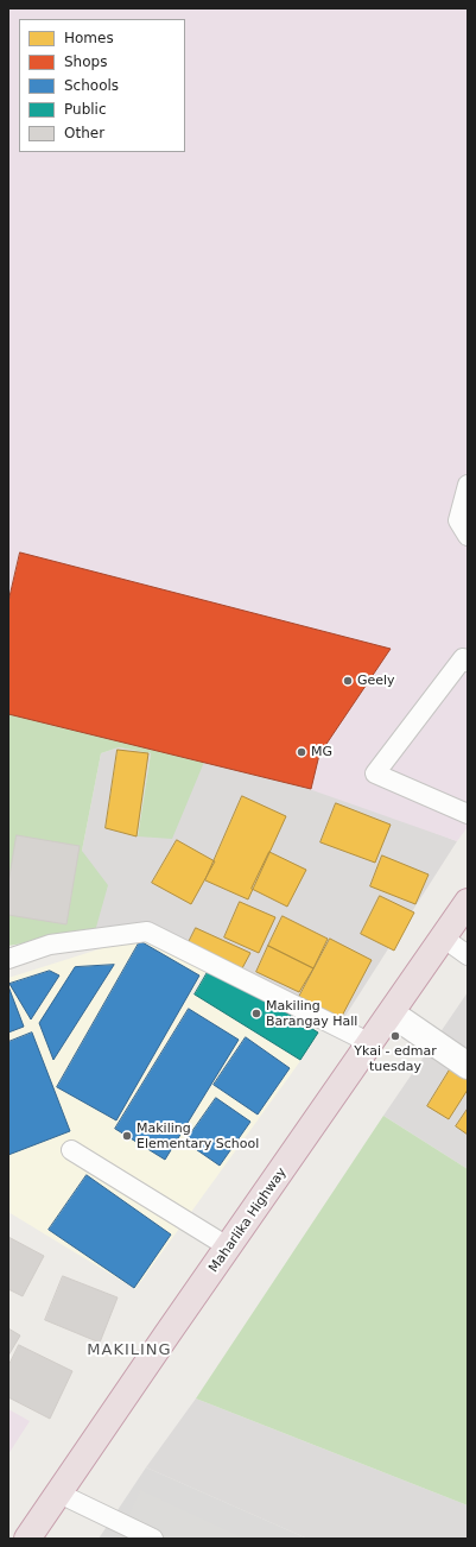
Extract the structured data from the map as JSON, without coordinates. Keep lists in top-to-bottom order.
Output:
{
  "streets": {
    "highway": ["Maharlika Highway"]
  },
  "districts": ["MAKILING"],
  "places": [
    "Geely",
    "MG",
    "Makiling Barangay Hall",
    "Ykai - edmar tuesday",
    "Makiling Elementary School"
  ],
  "legend": [
    "Homes",
    "Shops",
    "Schools",
    "Public",
    "Other"
  ]
}
